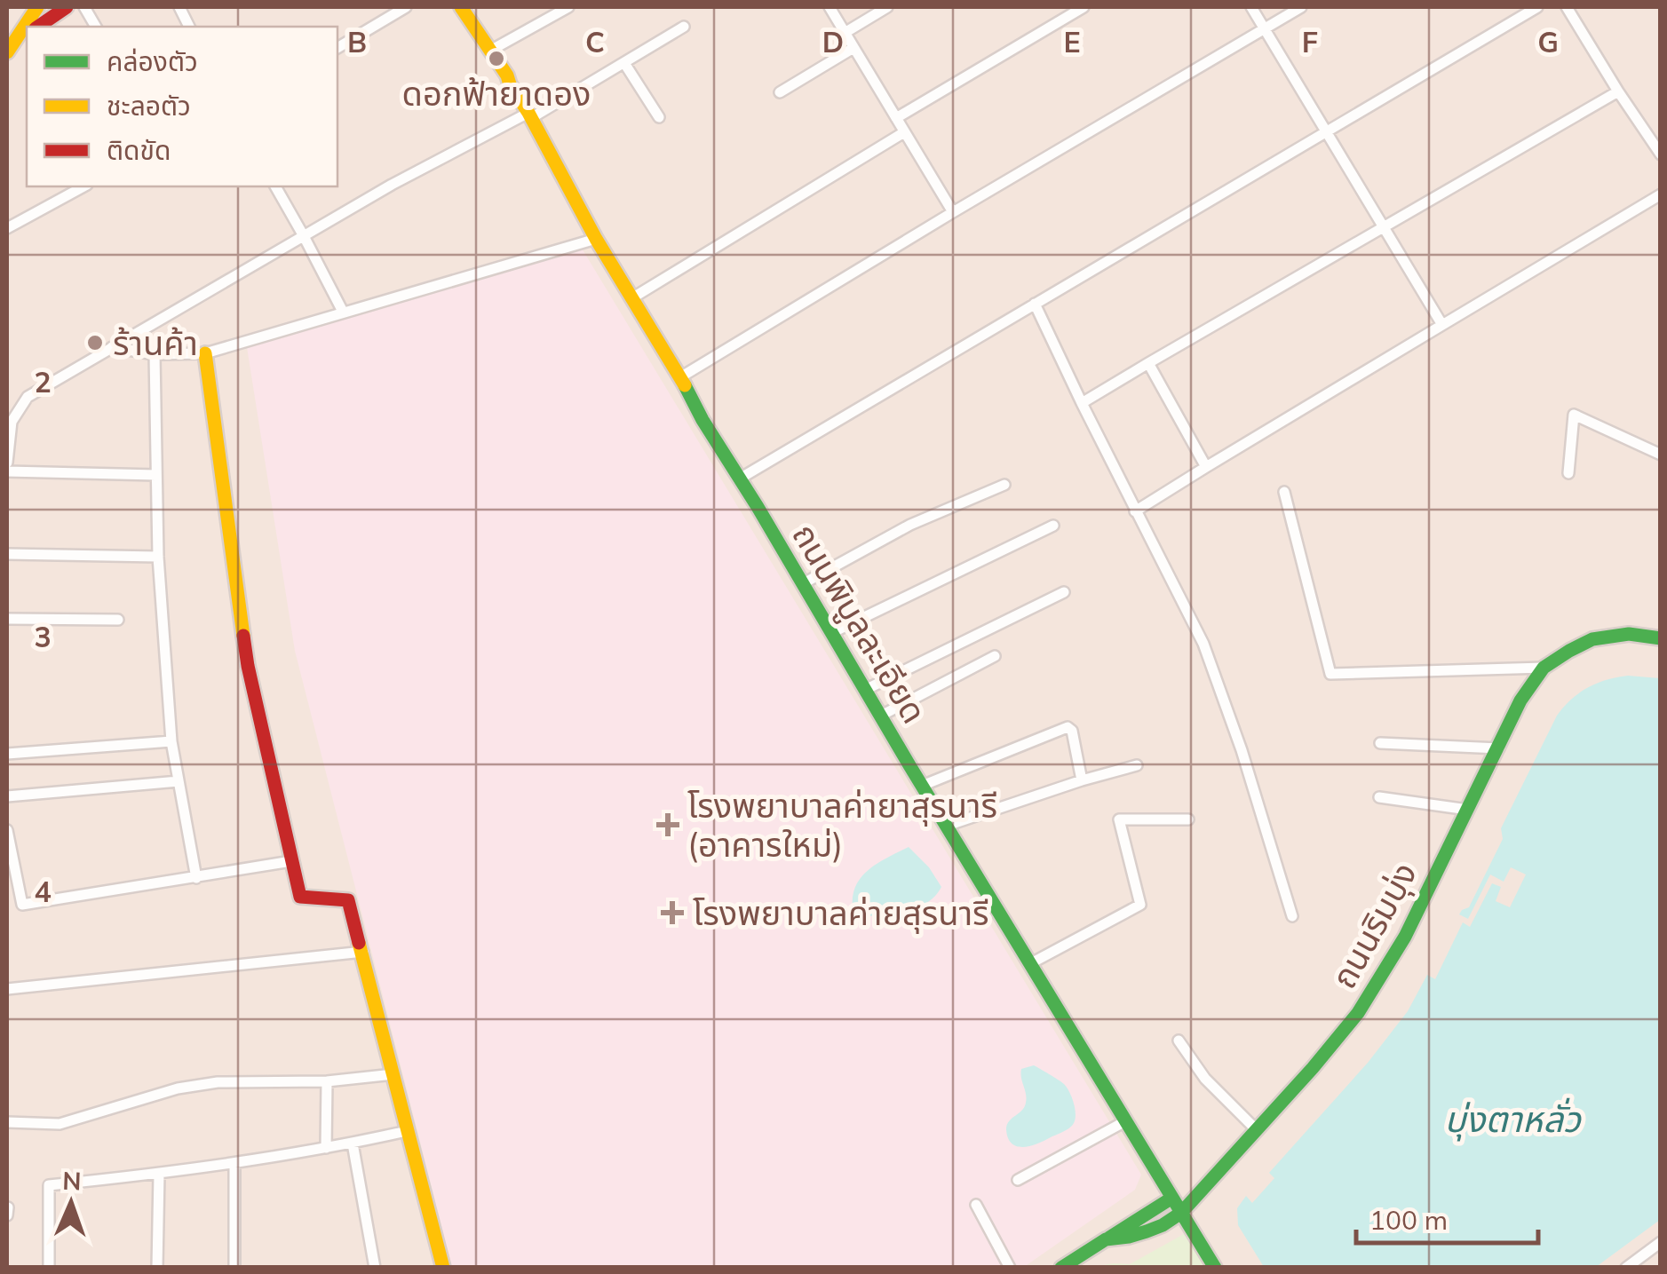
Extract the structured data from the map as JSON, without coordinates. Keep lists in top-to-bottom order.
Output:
{
  "streets": {
    "street": ["ถนนพิบูลละเอียด", "ถนนริมบุ่ง"]
  },
  "crossings": [
    ["ถนนพิบูลละเอียด", "ถนนริมบุ่ง"]
  ],
  "water": ["บุ่งตาหลั่ว"],
  "places": {
    "other": ["ดอกฟ้ายาดอง", "ร้านค้า"],
    "health": ["โรงพยาบาลค่ายาสุรนารี (อาคารใหม่)", "โรงพยาบาลค่ายสุรนารี"]
  },
  "legend": ["คล่องตัว", "ชะลอตัว", "ติดขัด"],
  "scale_bar": "100 m",
  "north": "top",
  "grid": {
    "columns": [
      "B",
      "C",
      "D",
      "E",
      "F",
      "G"
    ],
    "rows": ["2", "3", "4"]
  }
}
